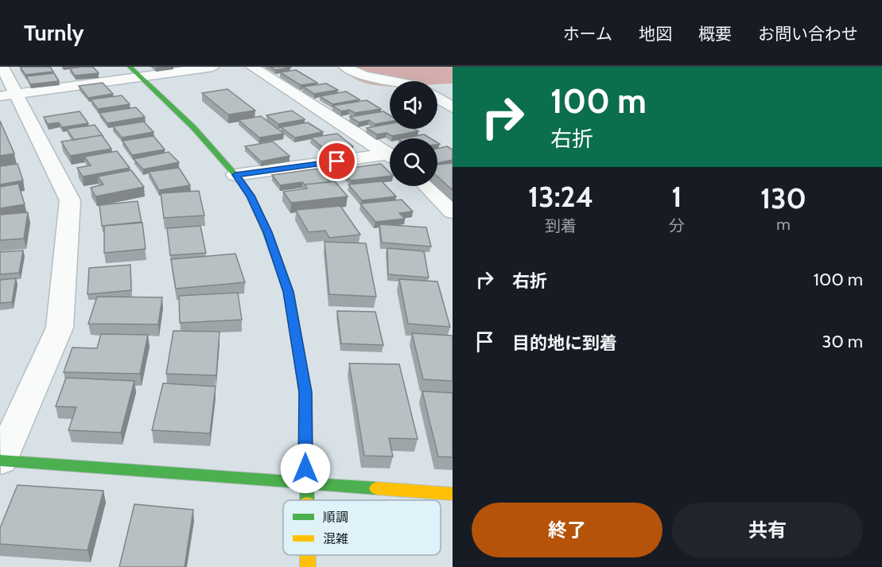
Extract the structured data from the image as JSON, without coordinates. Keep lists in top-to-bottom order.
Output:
{
  "legend": ["順調", "混雑"],
  "page": {
    "header": "Turnly",
    "nav": [
      "ホーム",
      "地図",
      "概要",
      "お問い合わせ"
    ],
    "turn": ["100 m", "右折"],
    "eta": [
      "13:24",
      "到着",
      "1",
      "分",
      "130",
      "m"
    ],
    "list": [
      {
        "name": "右折",
        "value": "100 m"
      },
      {
        "name": "目的地に到着",
        "value": "30 m"
      }
    ],
    "buttons": ["終了", "共有"]
  }
}
